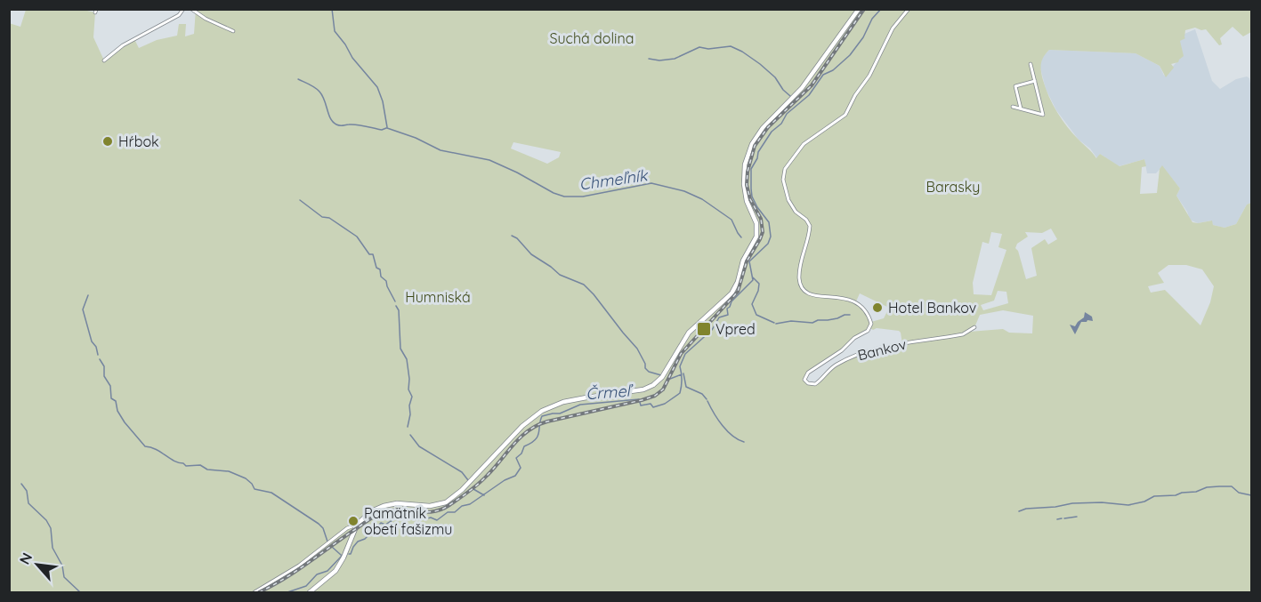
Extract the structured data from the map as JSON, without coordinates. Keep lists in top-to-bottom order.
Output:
{
  "streets": {
    "street": ["Bankov"]
  },
  "water": ["Chmeľník", "Črmeľ"],
  "parks": ["Suchá dolina", "Barasky", "Humniská"],
  "places": {
    "other": ["Hŕbok", "Hotel Bankov", "Pamätník obetí fašizmu"],
    "transit": ["Vpred"]
  },
  "north": "top left"
}
